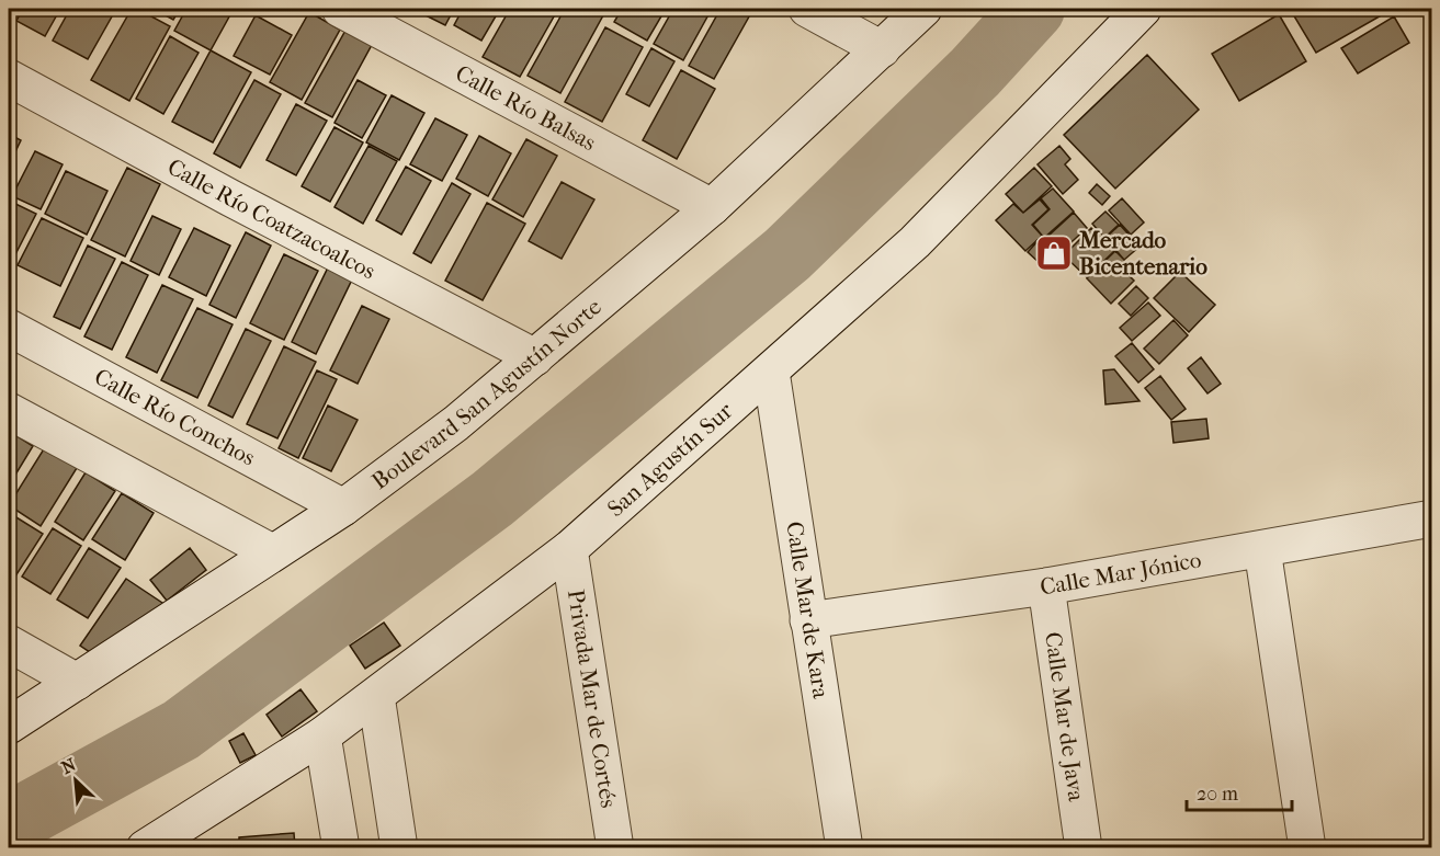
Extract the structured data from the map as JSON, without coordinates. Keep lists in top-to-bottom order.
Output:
{
  "streets": {
    "street": [
      "Calle Río Balsas",
      "Calle Río Coatzacoalcos",
      "Boulevard San Agustín Norte",
      "Calle Río Conchos",
      "San Agustín Sur",
      "Calle Mar Jónico",
      "Calle Mar de Kara",
      "Privada Mar de Cortés",
      "Calle Mar de Java"
    ]
  },
  "crossings": [
    ["Calle Río Balsas", "Boulevard San Agustín Norte"],
    ["Calle Río Coatzacoalcos", "Boulevard San Agustín Norte"],
    ["Boulevard San Agustín Norte", "Calle Río Conchos"],
    ["San Agustín Sur", "Calle Mar de Kara"],
    ["San Agustín Sur", "Privada Mar de Cortés"],
    ["Calle Mar Jónico", "Calle Mar de Kara"],
    ["Calle Mar Jónico", "Calle Mar de Java"]
  ],
  "places": {
    "shop": ["Mercado Bicentenario"]
  },
  "scale_bar": "20 m",
  "north": "top left"
}
